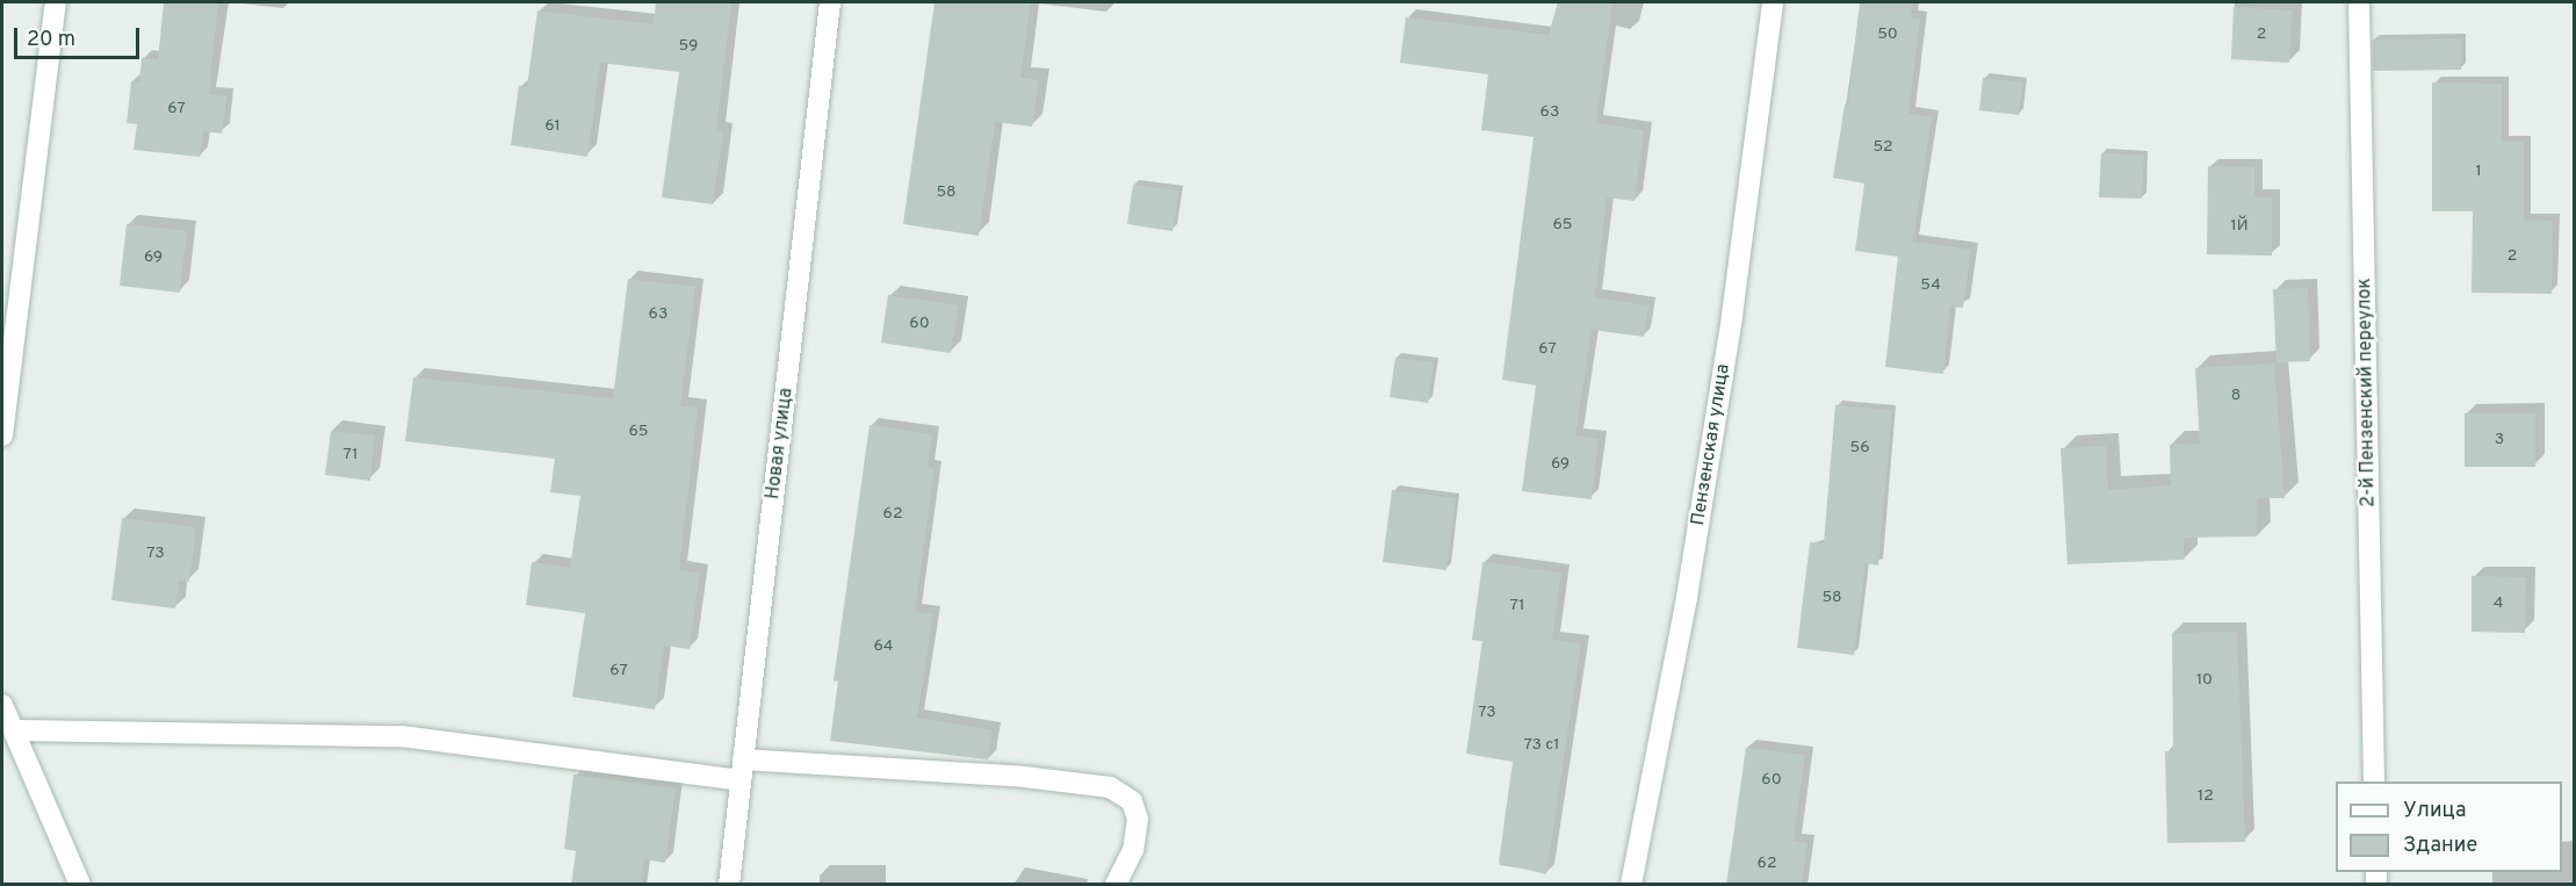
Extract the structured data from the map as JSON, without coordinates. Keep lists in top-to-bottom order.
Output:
{
  "streets": {
    "street": ["2-й Пензенский переулок", "Новая улица", "Пензенская улица"]
  },
  "house_numbers": [
    "50",
    "2",
    "59",
    "67",
    "63",
    "61",
    "52",
    "1",
    "58",
    "65",
    "1Й",
    "2",
    "69",
    "54",
    "63",
    "60",
    "67",
    "8",
    "65",
    "3",
    "56",
    "71",
    "69",
    "62",
    "73",
    "58",
    "4",
    "71",
    "64",
    "67",
    "10",
    "73",
    "73 с1",
    "60",
    "12",
    "62"
  ],
  "legend": ["Улица", "Здание"],
  "scale_bar": "20 m"
}
